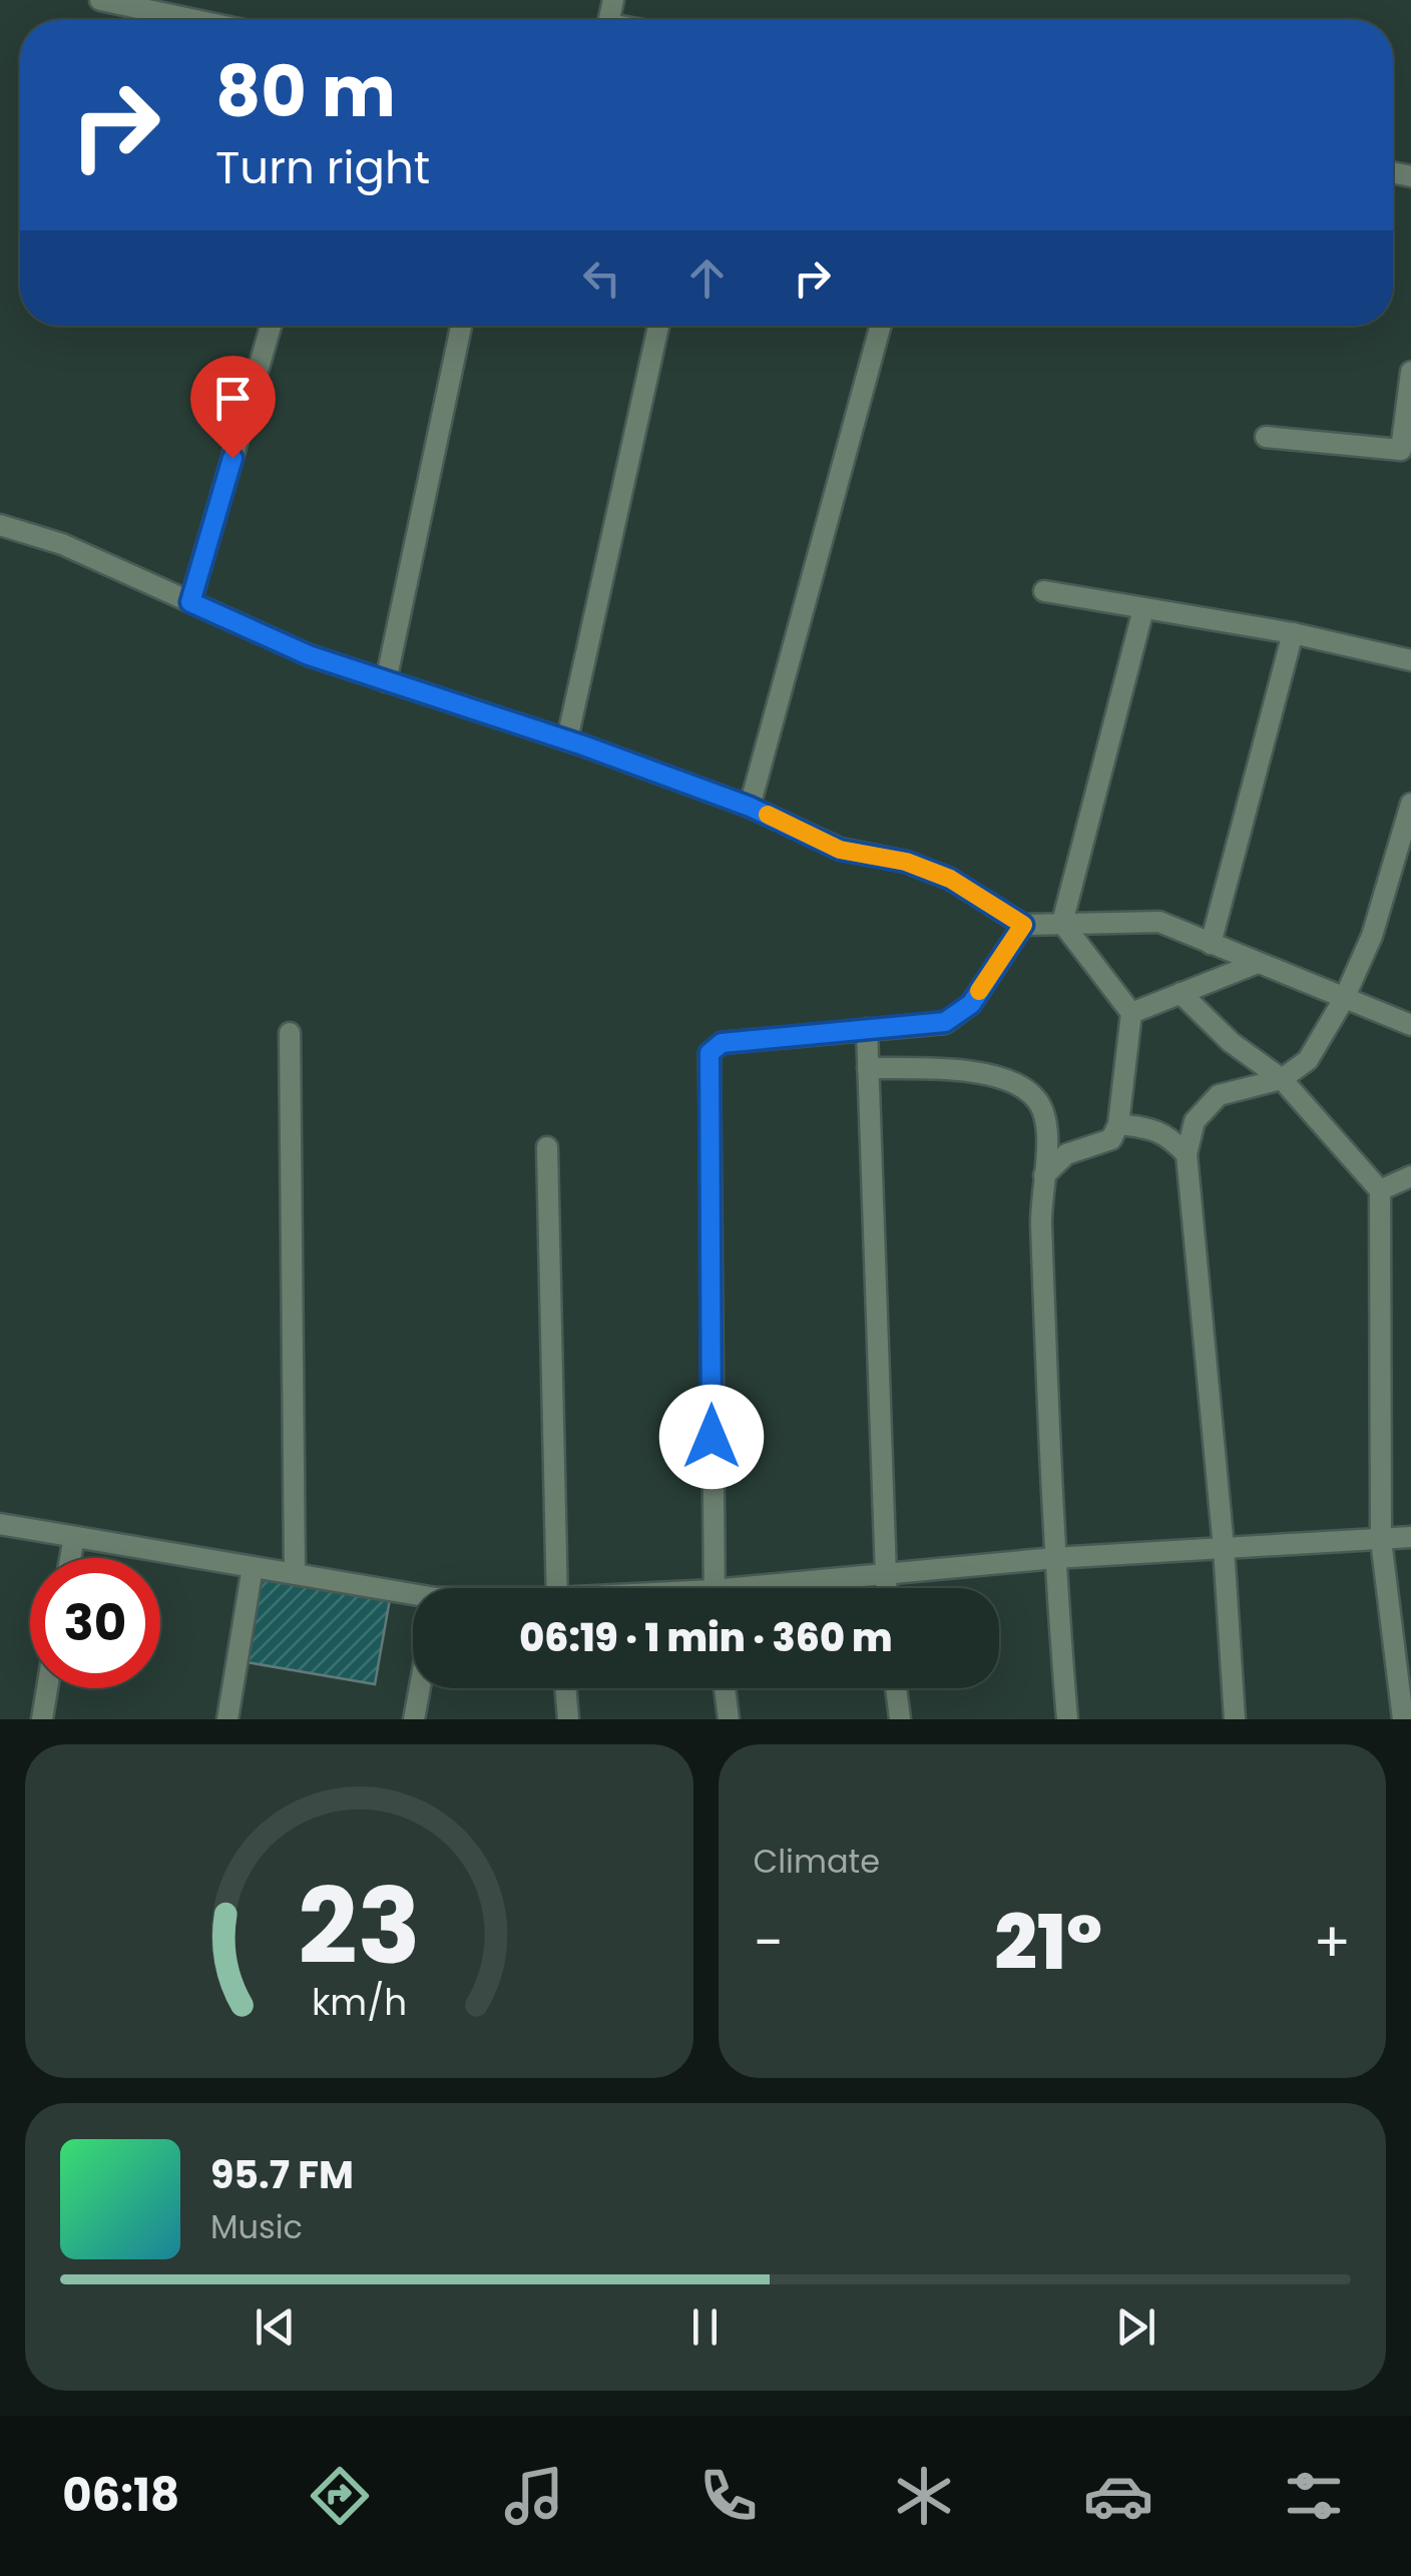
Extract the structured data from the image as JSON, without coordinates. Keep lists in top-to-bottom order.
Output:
{
  "page": {
    "turn": ["80 m", "Turn right"],
    "limit": "30",
    "trip": "06:19 · 1 min · 360 m",
    "tile": "Climate",
    "heat": ["−", "21°", "+"],
    "song": ["95.7 FM", "Music"],
    "tabs": "06:18",
    "gauge": ["23", "km/h"]
  }
}
